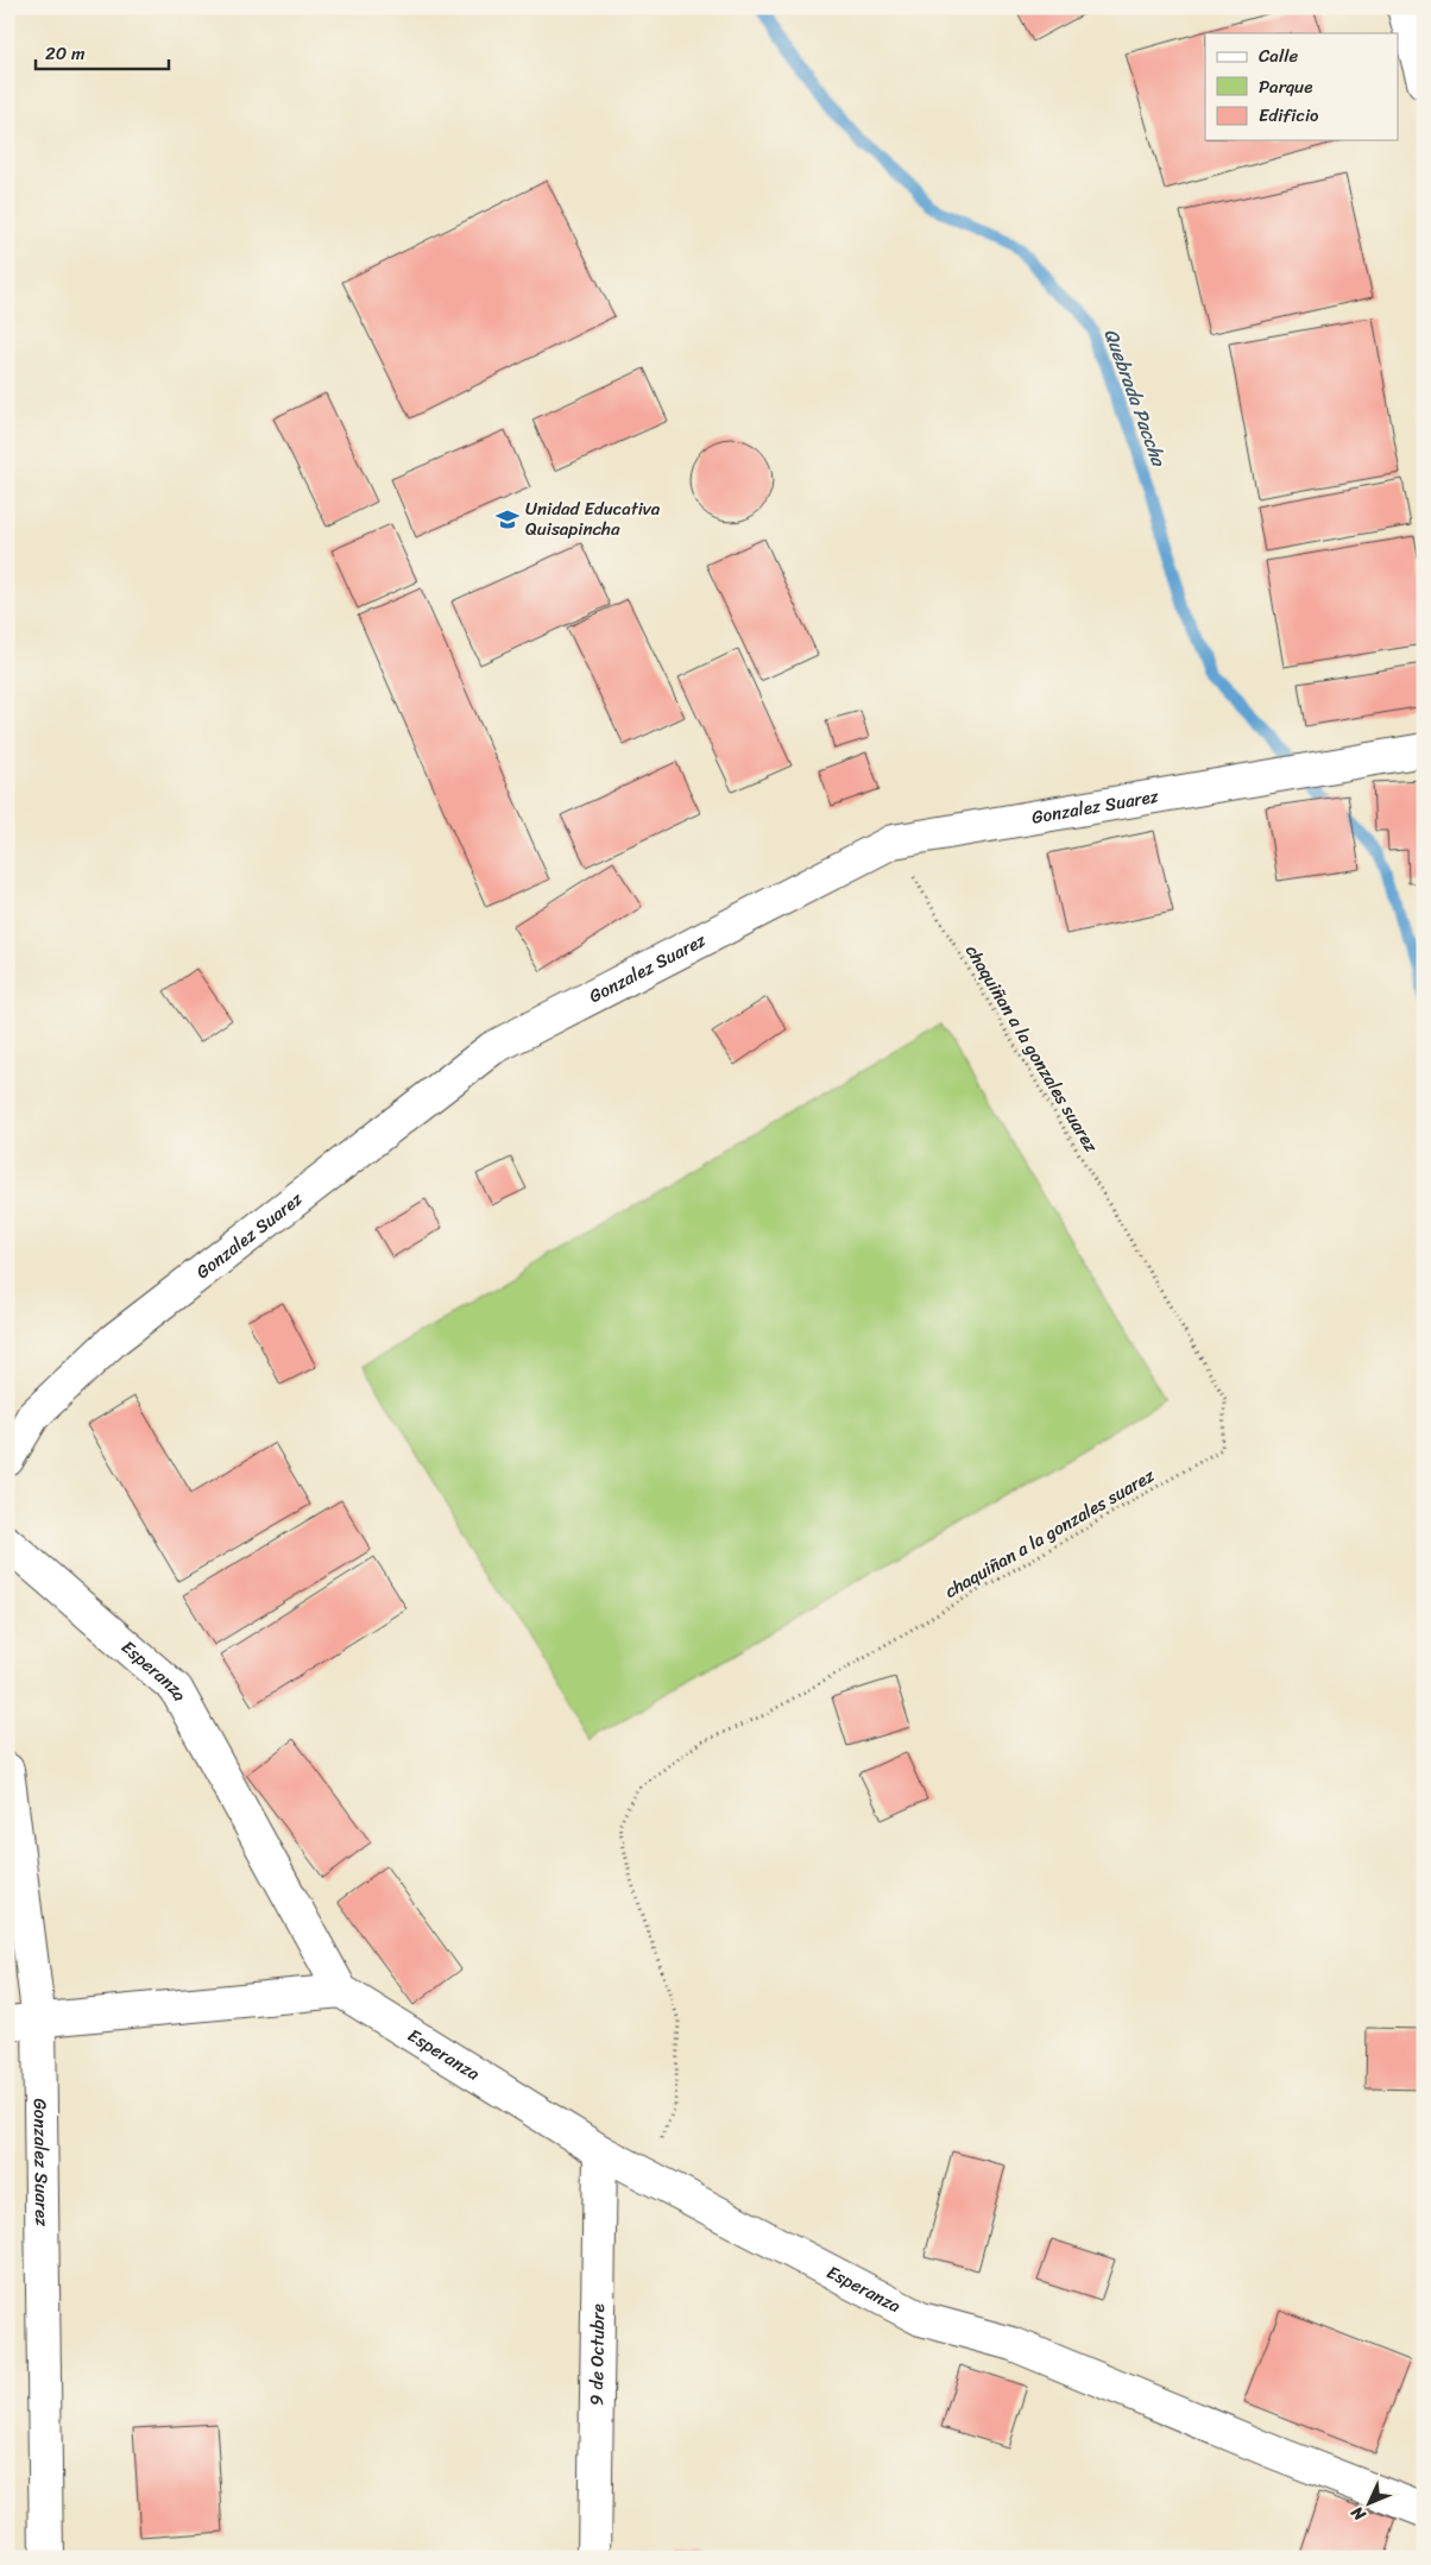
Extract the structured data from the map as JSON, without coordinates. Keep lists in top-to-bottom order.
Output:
{
  "streets": {
    "street": ["Gonzalez Suarez", "Esperanza", "9 de Octubre"],
    "path": ["chaquiñan a la gonzales suarez"]
  },
  "crossings": [
    ["Gonzalez Suarez", "chaquiñan a la gonzales suarez"],
    ["chaquiñan a la gonzales suarez", "Esperanza"],
    ["Esperanza", "9 de Octubre"]
  ],
  "water": ["Quebrada Paccha"],
  "places": {
    "school or university": ["Unidad Educativa Quisapincha"]
  },
  "legend": ["Calle", "Parque", "Edificio"],
  "scale_bar": "20 m",
  "north": "bottom left"
}
